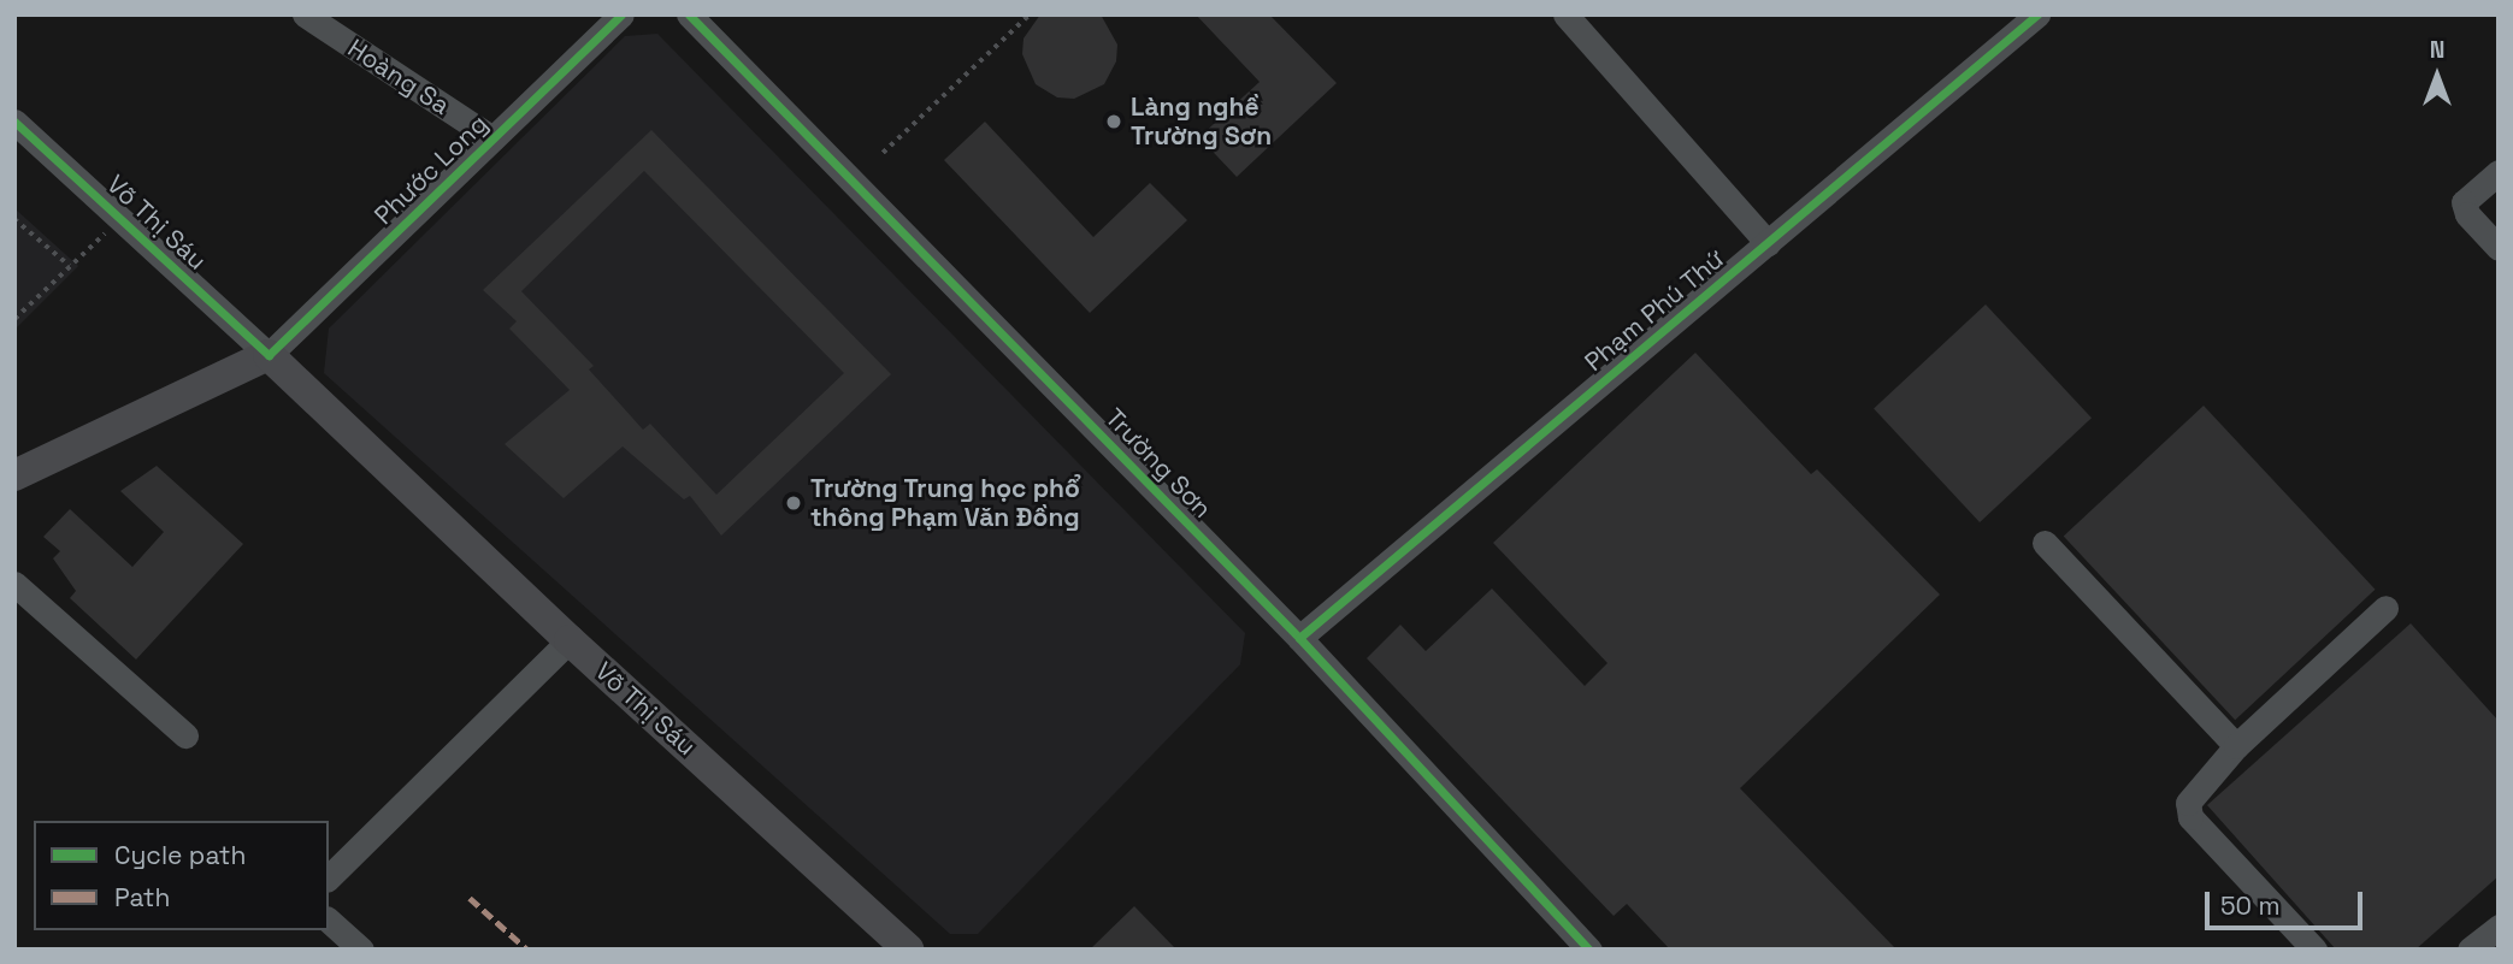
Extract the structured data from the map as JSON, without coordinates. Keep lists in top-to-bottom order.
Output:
{
  "streets": {
    "main road": ["Phước Long", "Võ Thị Sáu"],
    "street": ["Hoàng Sa", "Phạm Phú Thứ", "Trường Sơn"]
  },
  "crossings": [
    ["Hoàng Sa", "Phước Long"],
    ["Phước Long", "Võ Thị Sáu"],
    ["Phạm Phú Thứ", "Trường Sơn"]
  ],
  "places": ["Làng nghề Trường Sơn", "Trường Trung học phổ thông Phạm Văn Đồng"],
  "legend": ["Cycle path", "Path"],
  "scale_bar": "50 m",
  "north": "top"
}
